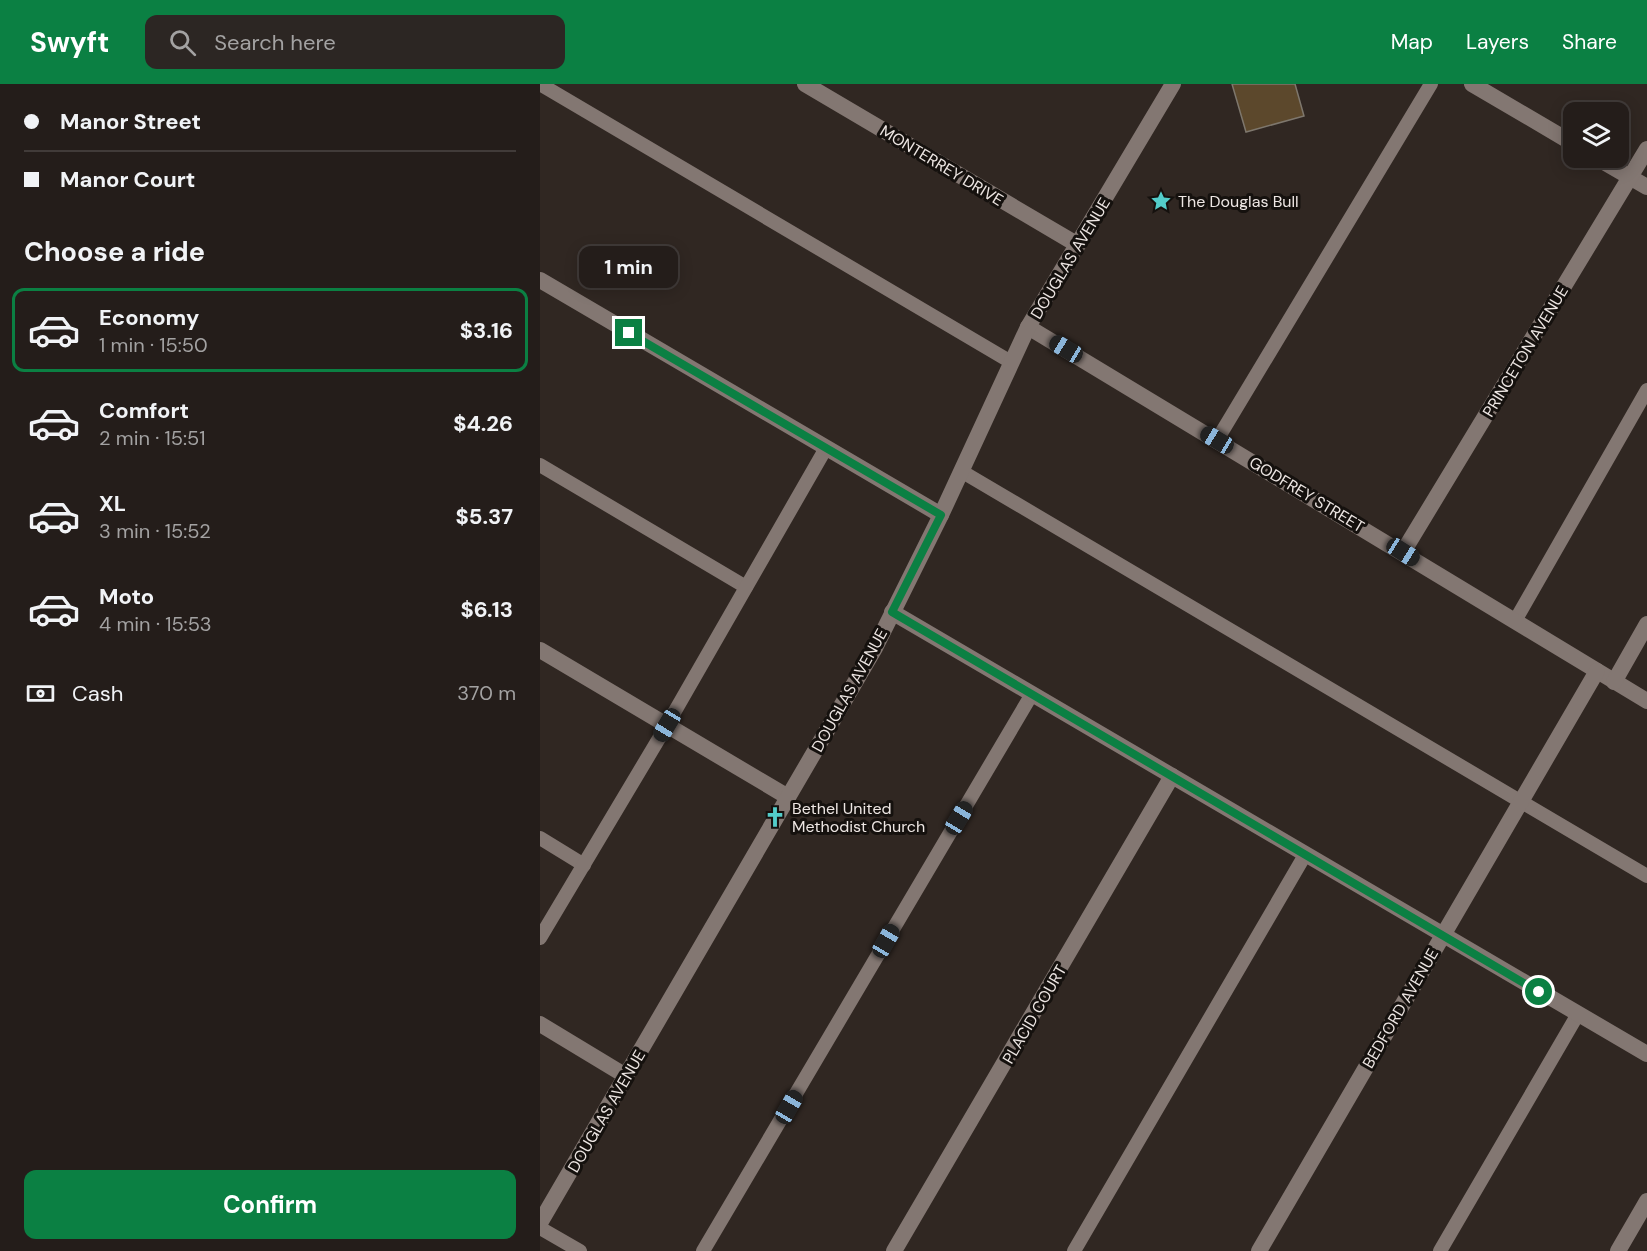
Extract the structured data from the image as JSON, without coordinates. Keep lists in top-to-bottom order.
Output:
{
  "streets": {
    "street": [
      "MONTERREY DRIVE",
      "DOUGLAS AVENUE",
      "PRINCETON AVENUE",
      "GODFREY STREET",
      "BEDFORD AVENUE",
      "PLACID COURT"
    ]
  },
  "crossings": [
    ["MONTERREY DRIVE", "DOUGLAS AVENUE"],
    ["DOUGLAS AVENUE", "GODFREY STREET"],
    ["PRINCETON AVENUE", "GODFREY STREET"],
    ["GODFREY STREET", "BEDFORD AVENUE"]
  ],
  "places": {
    "place": ["The Douglas Bull"],
    "church": ["Bethel United Methodist Church"]
  },
  "page": {
    "header": "Swyft",
    "search": "Search here",
    "nav": ["Map", "Layers", "Share"],
    "banner": ["Manor Street", "Manor Court"],
    "heading": "Choose a ride",
    "bubble": "1 min",
    "list": [
      {
        "name": "Economy",
        "note": "1 min · 15:50",
        "value": "$3.16"
      },
      {
        "name": "Comfort",
        "note": "2 min · 15:51",
        "value": "$4.26"
      },
      {
        "name": "XL",
        "note": "3 min · 15:52",
        "value": "$5.37"
      },
      {
        "name": "Moto",
        "note": "4 min · 15:53",
        "value": "$6.13"
      }
    ],
    "pay": ["Cash", "370 m"],
    "buttons": "Confirm"
  }
}
